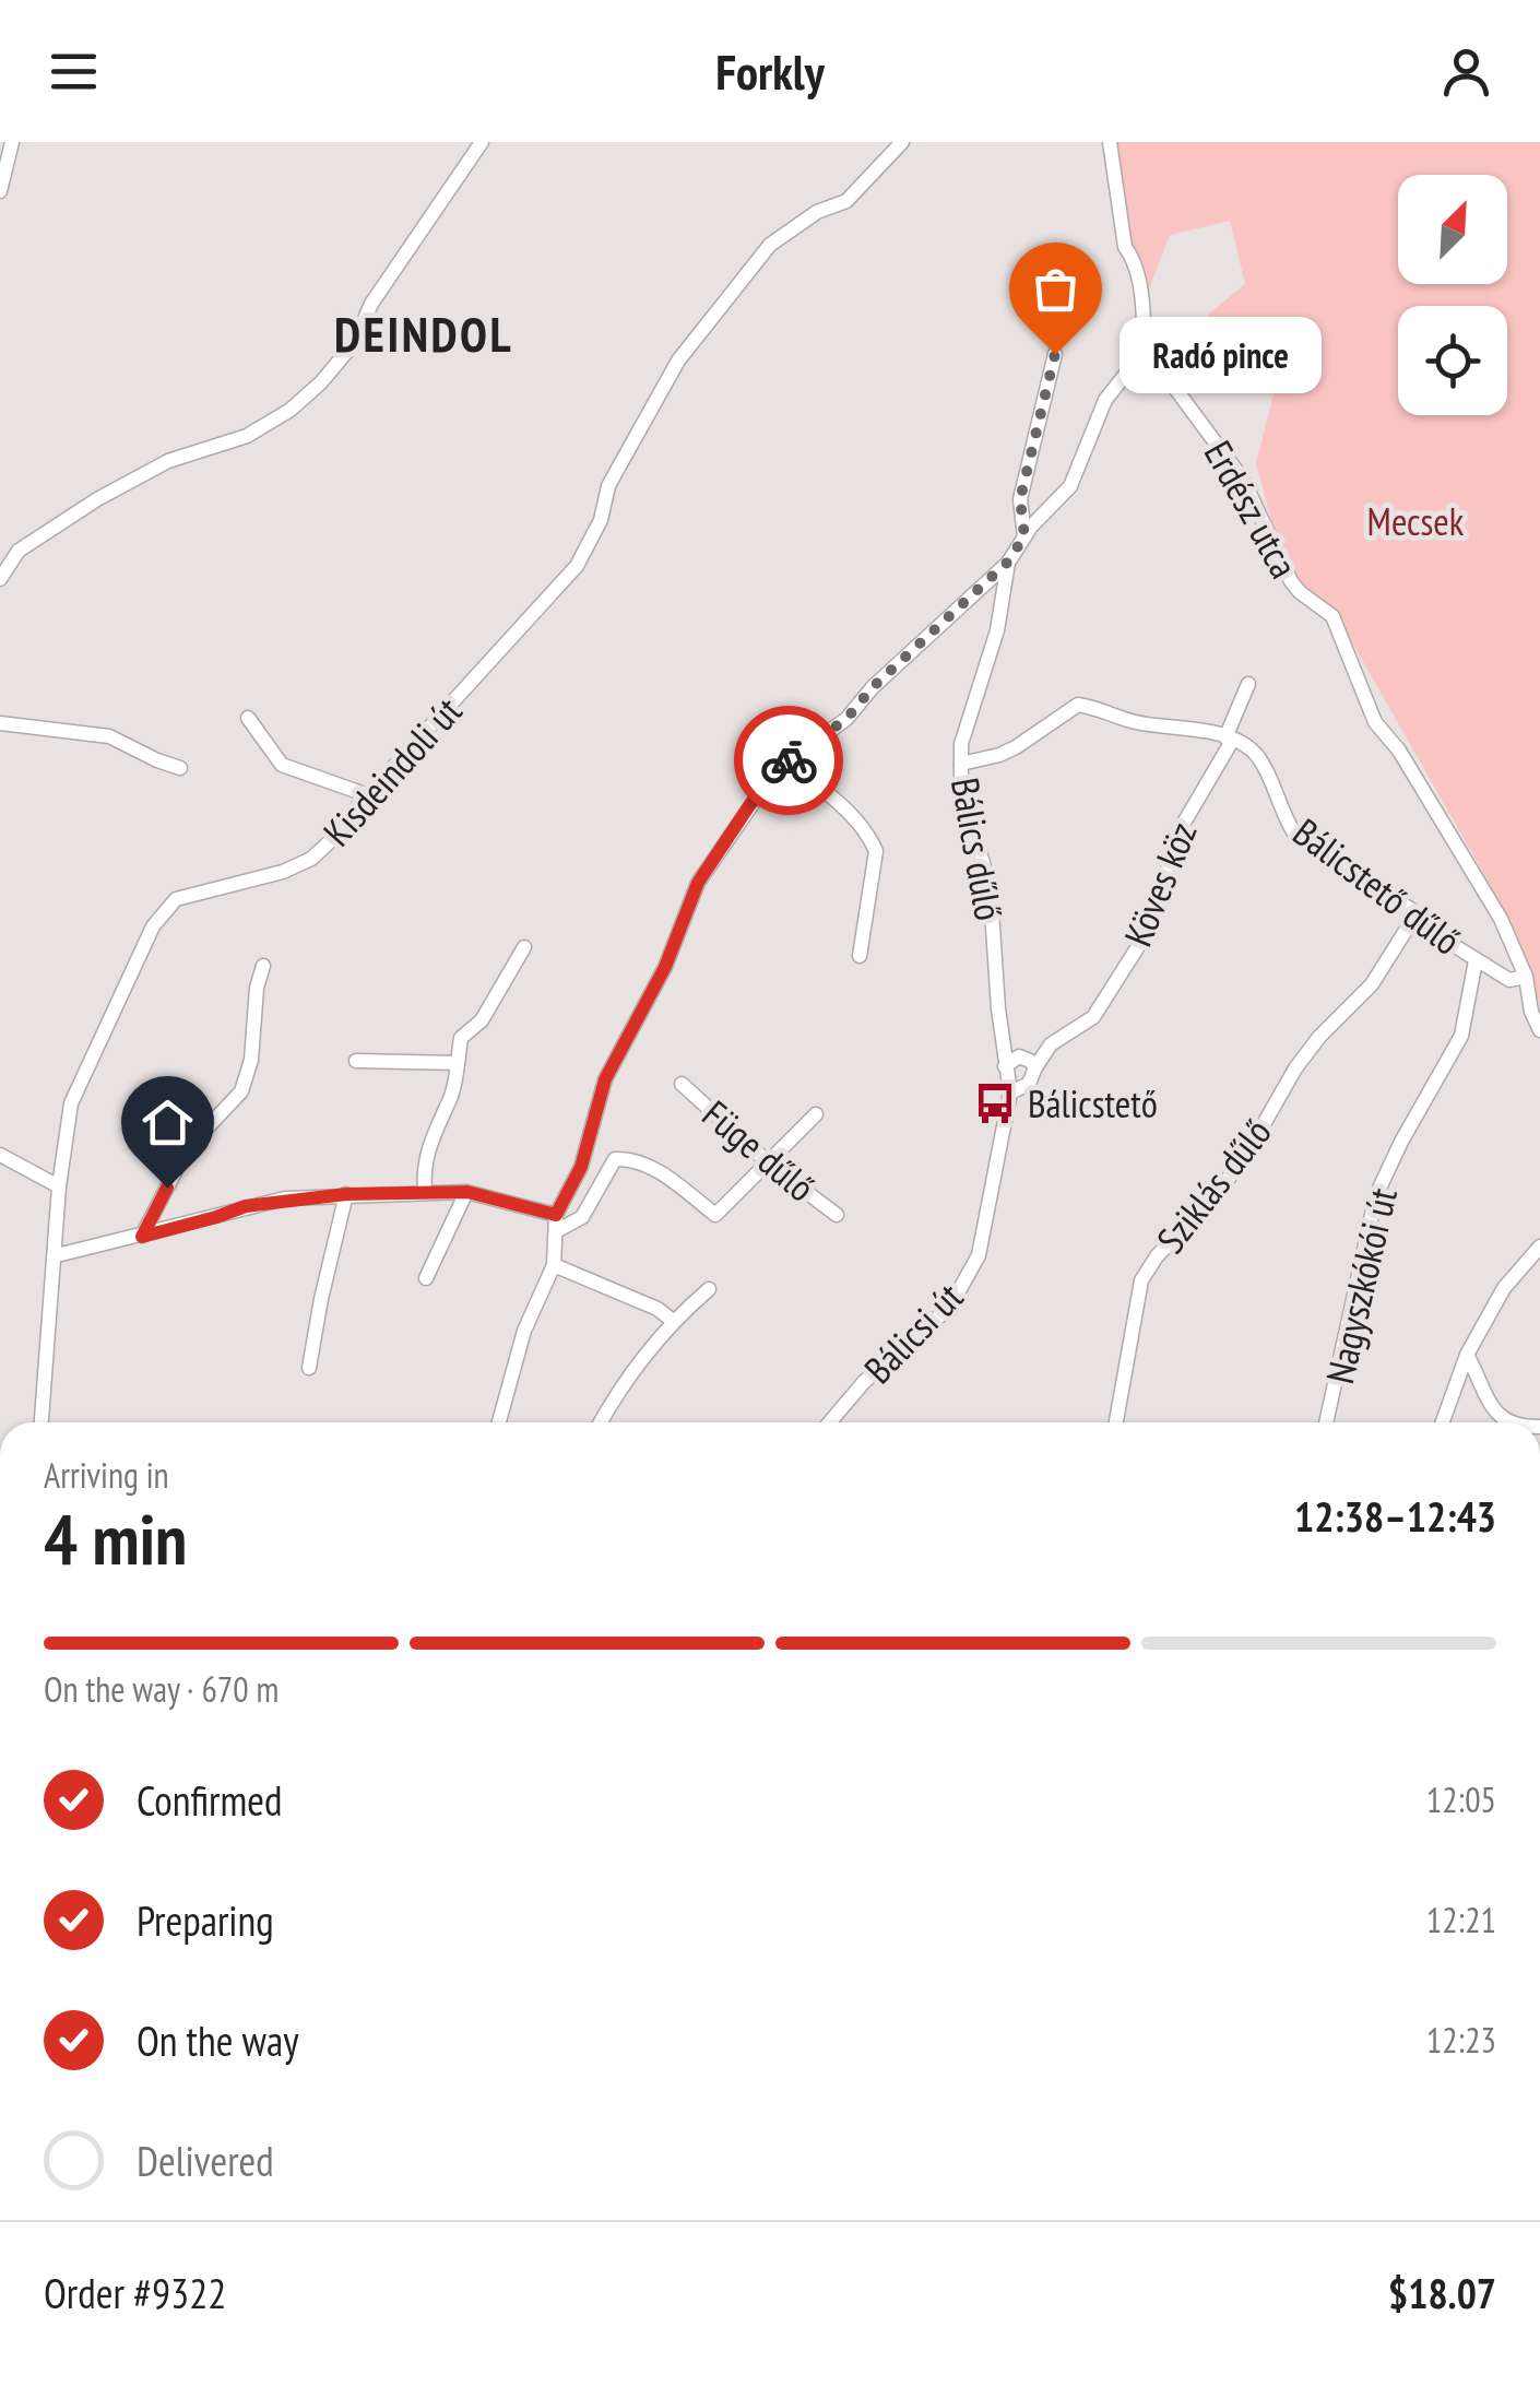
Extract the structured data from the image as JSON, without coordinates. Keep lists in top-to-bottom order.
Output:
{
  "streets": {
    "street": [
      "Erdész utca",
      "Kisdeindoli út",
      "Bálics dűlő",
      "Köves köz",
      "Bálicstető dűlő",
      "Füge dűlő",
      "Sziklás dűlő",
      "Nagyszkókói út",
      "Bálicsi út"
    ]
  },
  "crossings": [
    ["Erdész utca", "Bálics dűlő"],
    ["Erdész utca", "Bálicstető dűlő"],
    ["Bálics dűlő", "Bálicsi út"],
    ["Köves köz", "Bálicstető dűlő"],
    ["Bálicstető dűlő", "Sziklás dűlő"],
    ["Bálicstető dűlő", "Nagyszkókói út"]
  ],
  "districts": ["DEINDOL"],
  "parks": ["Mecsek"],
  "places": {
    "other": ["Radó pince"],
    "bus stop": ["Bálicstető"]
  },
  "north": "top right",
  "page": {
    "header": "Forkly",
    "bubble": "Radó pince",
    "heading": ["4 min", "Arriving in", "12:38–12:43"],
    "panel": ["Order #9322", "$18.07"],
    "bar": "On the way · 670 m",
    "list": [
      ["Confirmed", "12:05"],
      ["Preparing", "12:21"],
      ["On the way", "12:23"],
      "Delivered"
    ]
  }
}
